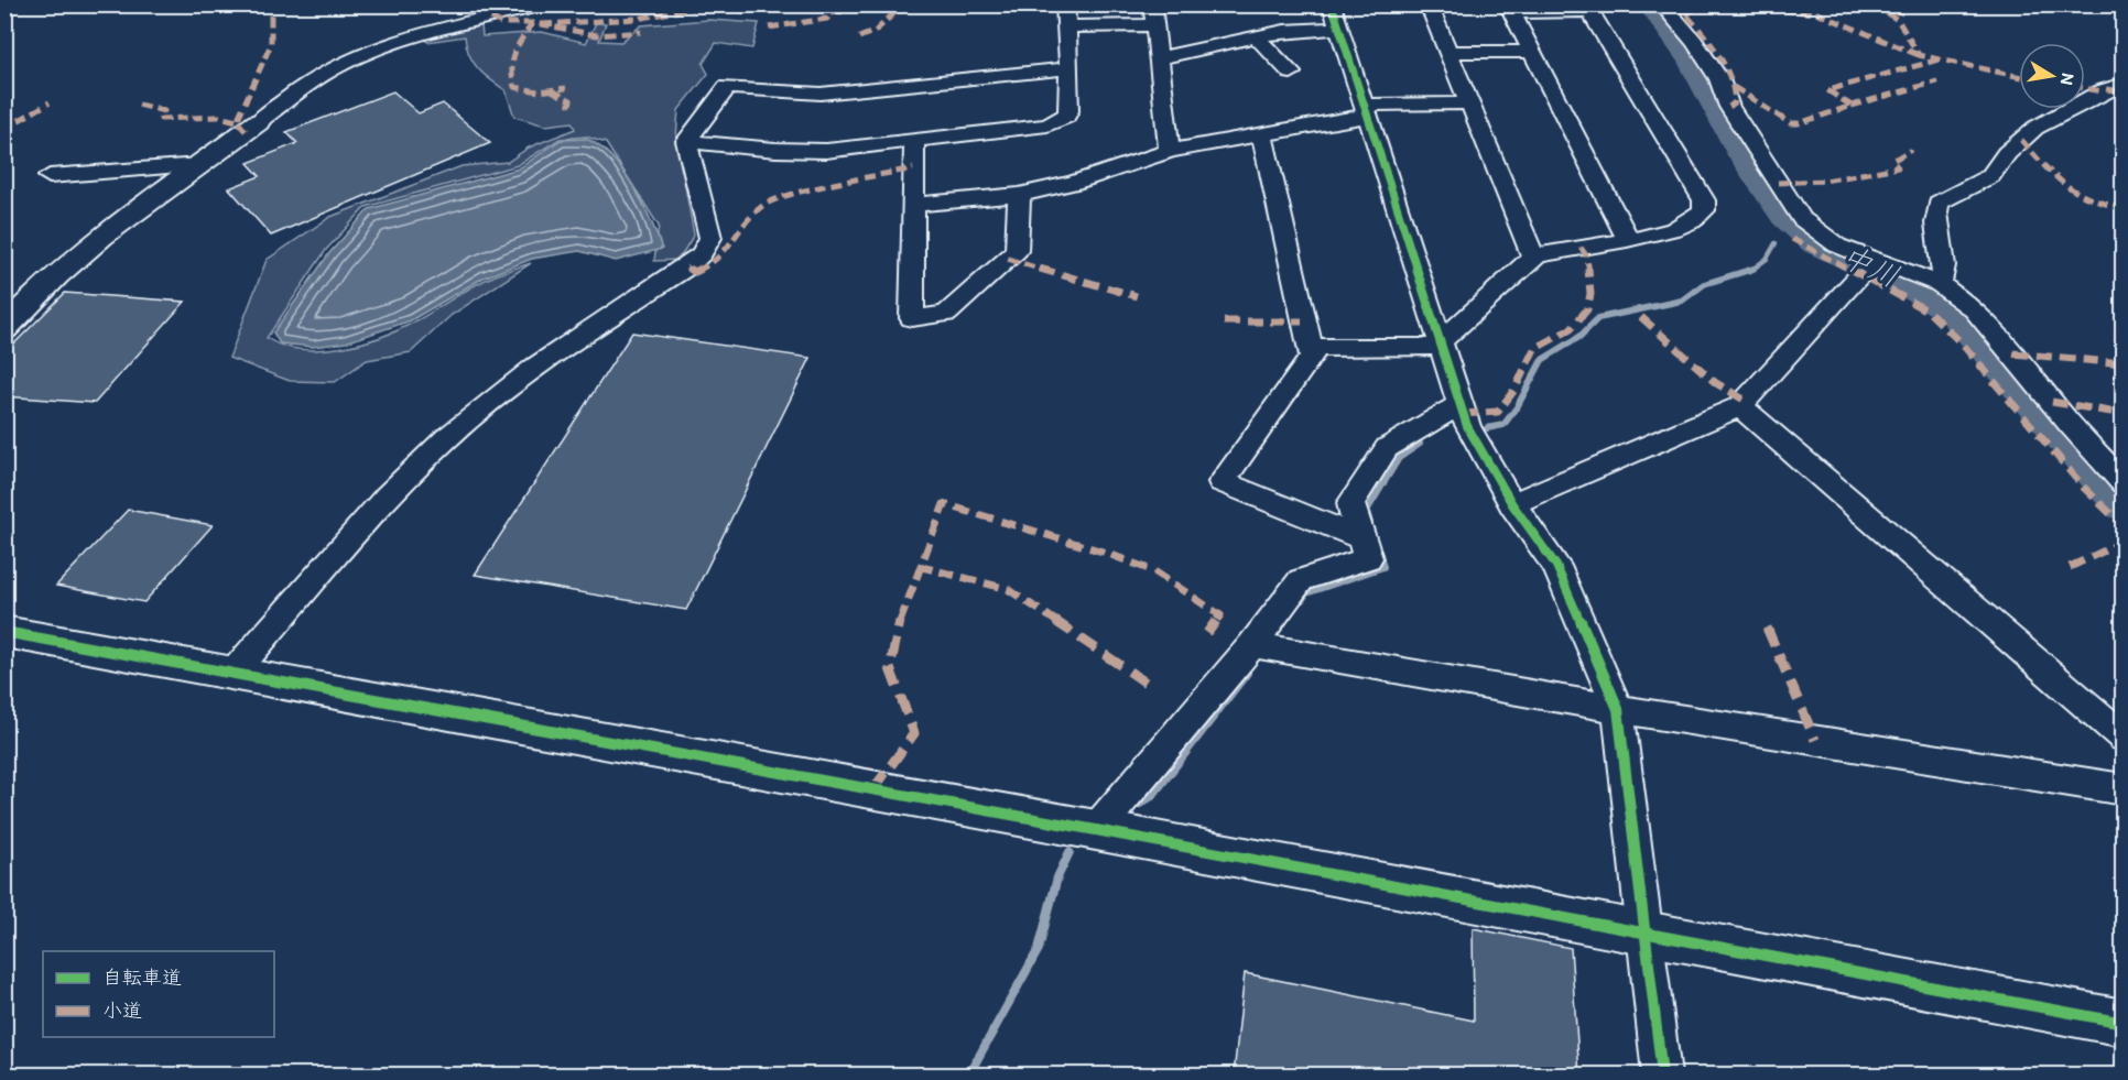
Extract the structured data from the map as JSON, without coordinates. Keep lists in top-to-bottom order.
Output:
{
  "water": ["中川"],
  "legend": ["自転車道", "小道"],
  "north": "right"
}
